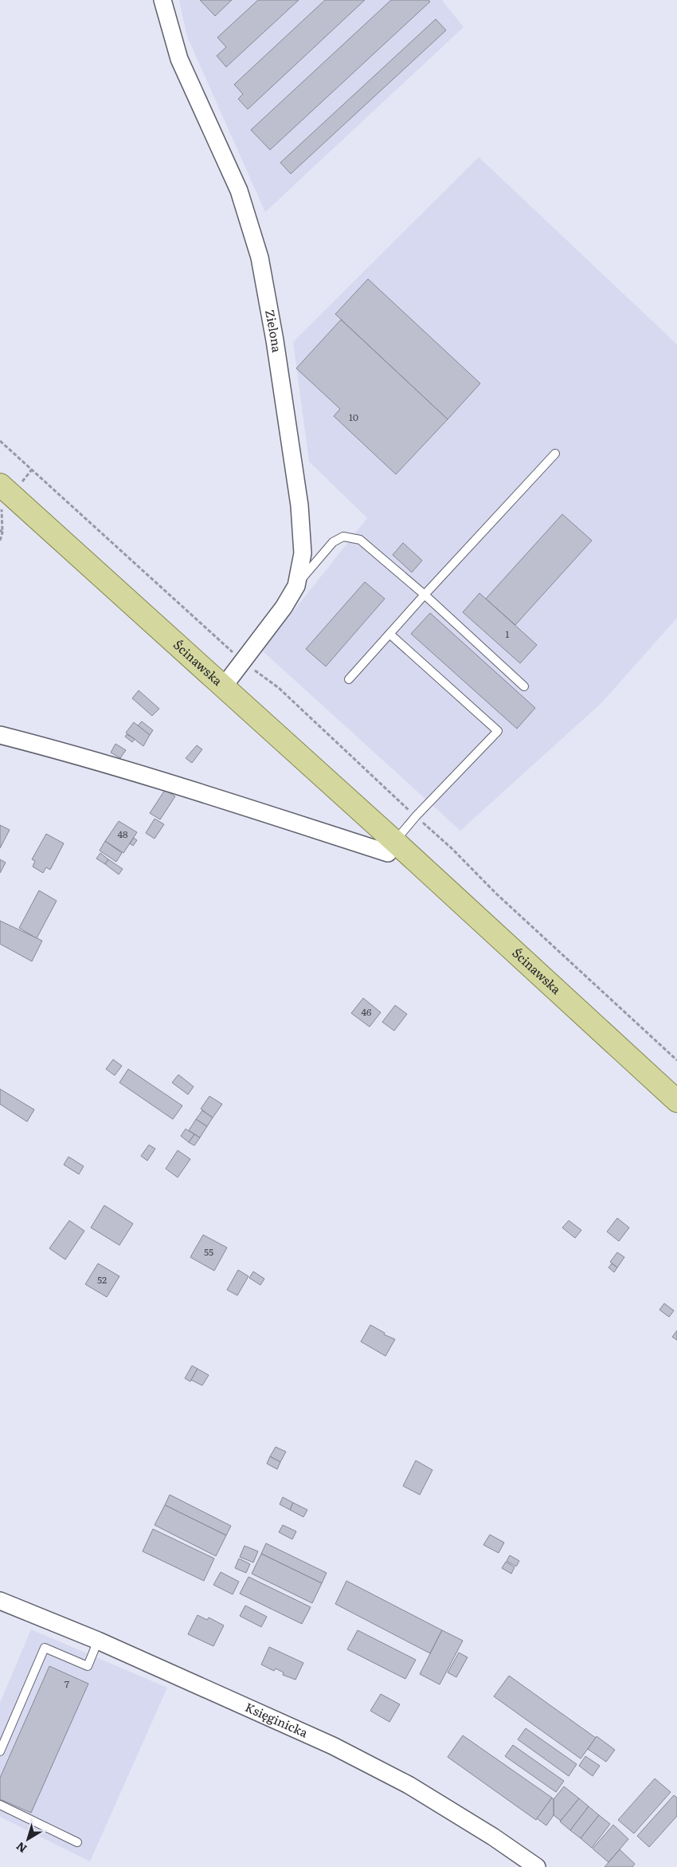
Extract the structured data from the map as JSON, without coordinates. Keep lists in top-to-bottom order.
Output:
{
  "streets": {
    "main road": ["Ścinawska"],
    "street": ["Zielona", "Księginicka"]
  },
  "crossings": [
    ["Zielona", "Ścinawska"]
  ],
  "house_numbers": [
    "10",
    "1",
    "48",
    "46",
    "55",
    "52",
    "7"
  ],
  "north": "bottom left"
}
